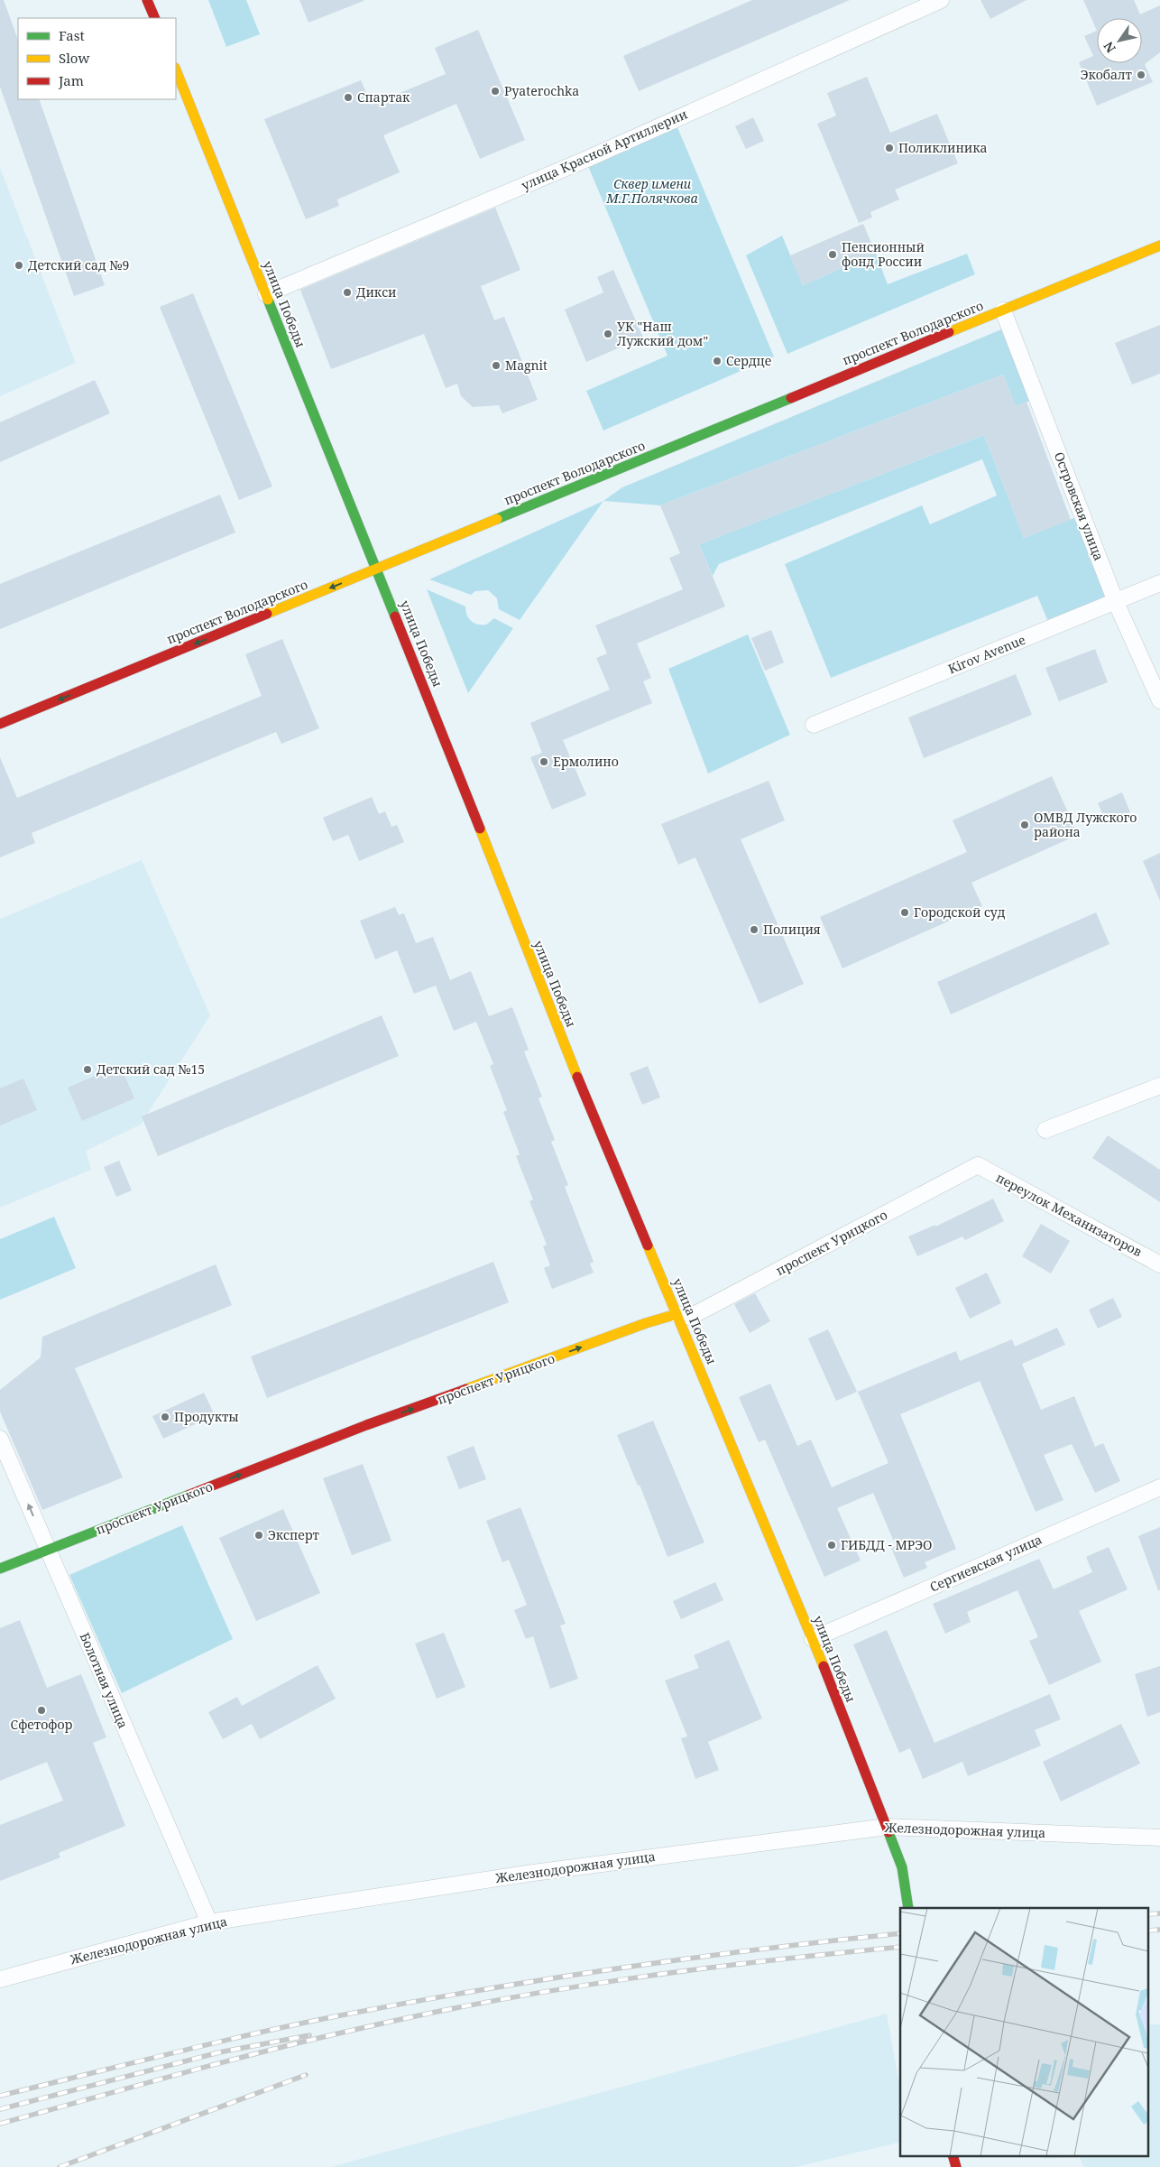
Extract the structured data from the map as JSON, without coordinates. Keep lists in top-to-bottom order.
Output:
{
  "streets": {
    "main road": ["улица Победы", "проспект Володарского", "проспект Урицкого"],
    "street": [
      "улица Красной Артиллерии",
      "Островская улица",
      "Kirov Avenue",
      "переулок Механизаторов",
      "Сергиевская улица",
      "Болотная улица",
      "Железнодорожная улица"
    ]
  },
  "crossings": [
    ["улица Красной Артиллерии", "улица Победы"],
    ["улица Победы", "проспект Володарского"],
    ["улица Победы", "проспект Урицкого"],
    ["улица Победы", "Сергиевская улица"],
    ["улица Победы", "Железнодорожная улица"],
    ["проспект Володарского", "Островская улица"],
    ["Островская улица", "Kirov Avenue"],
    ["переулок Механизаторов", "проспект Урицкого"],
    ["проспект Урицкого", "Болотная улица"],
    ["Болотная улица", "Железнодорожная улица"]
  ],
  "one_way": ["проспект Урицкого"],
  "parks": ["Сквер имени М.Г.Полячкова"],
  "places": [
    "Экобалт",
    "Pyaterochka",
    "Спартак",
    "Поликлиника",
    "Пенсионный фонд России",
    "Детский сад №9",
    "Дикси",
    "УК \"Наш Лужский дом\"",
    "Сердце",
    "Magnit",
    "Ермолино",
    "ОМВД Лужского района",
    "Городской суд",
    "Полиция",
    "Детский сад №15",
    "Продукты",
    "Эксперт",
    "ГИБДД - МРЭО",
    "Сфетофор"
  ],
  "legend": ["Fast", "Slow", "Jam"],
  "north": "bottom left"
}
